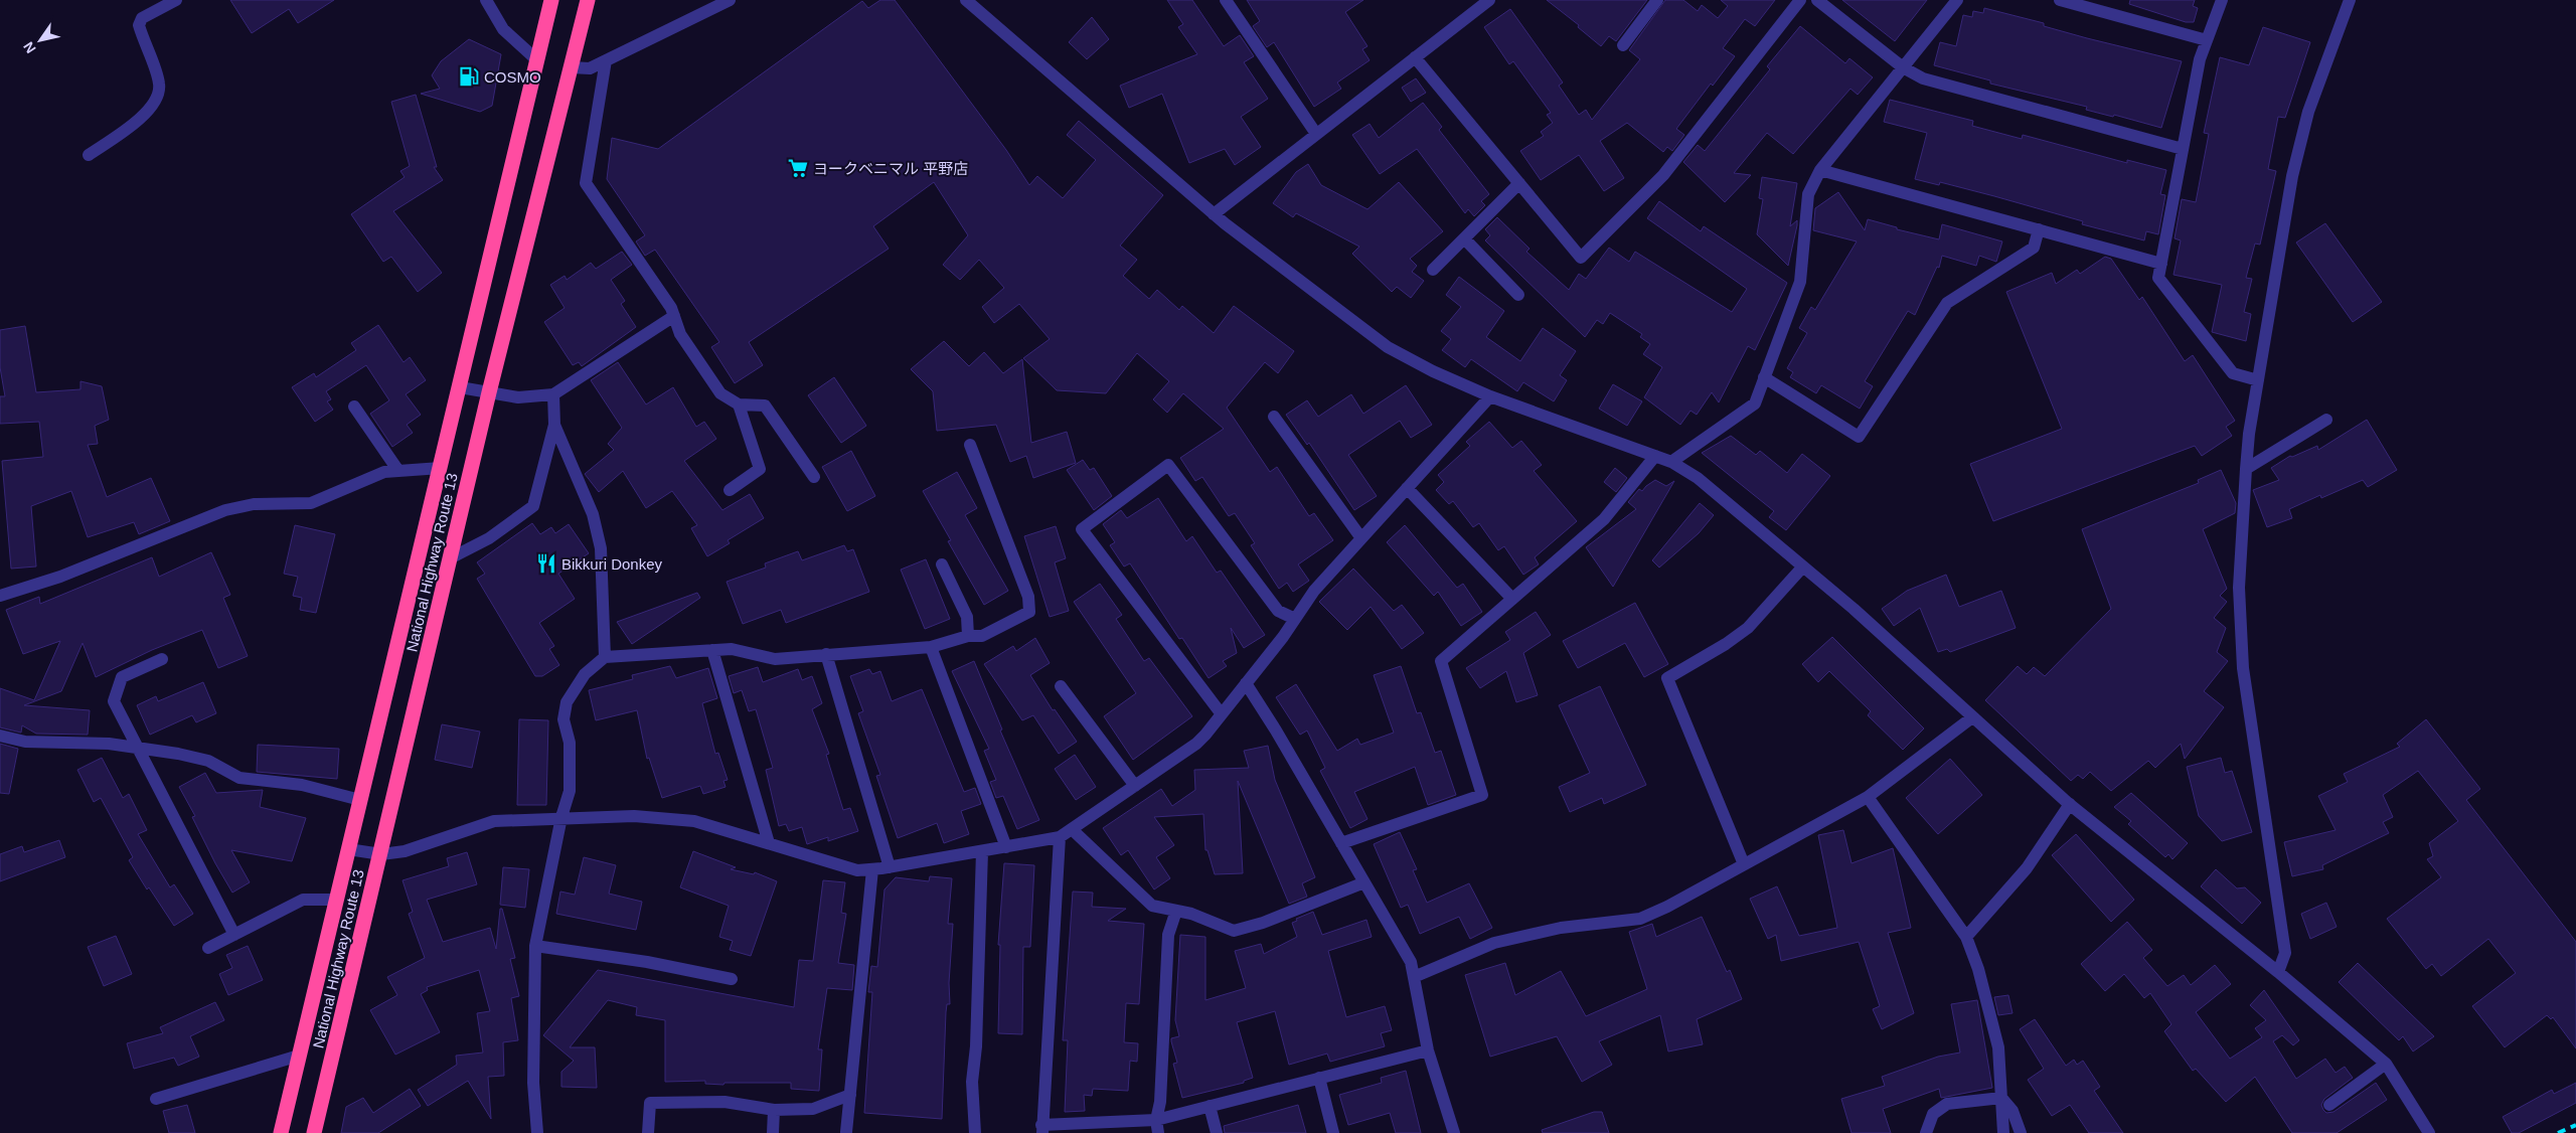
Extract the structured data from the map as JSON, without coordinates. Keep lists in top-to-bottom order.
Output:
{
  "streets": {
    "highway": ["National Highway Route 13"]
  },
  "places": {
    "fuel station": ["COSMO"],
    "supermarket": ["ヨークベニマル 平野店"],
    "restaurant": ["Bikkuri Donkey"]
  },
  "north": "bottom left"
}
